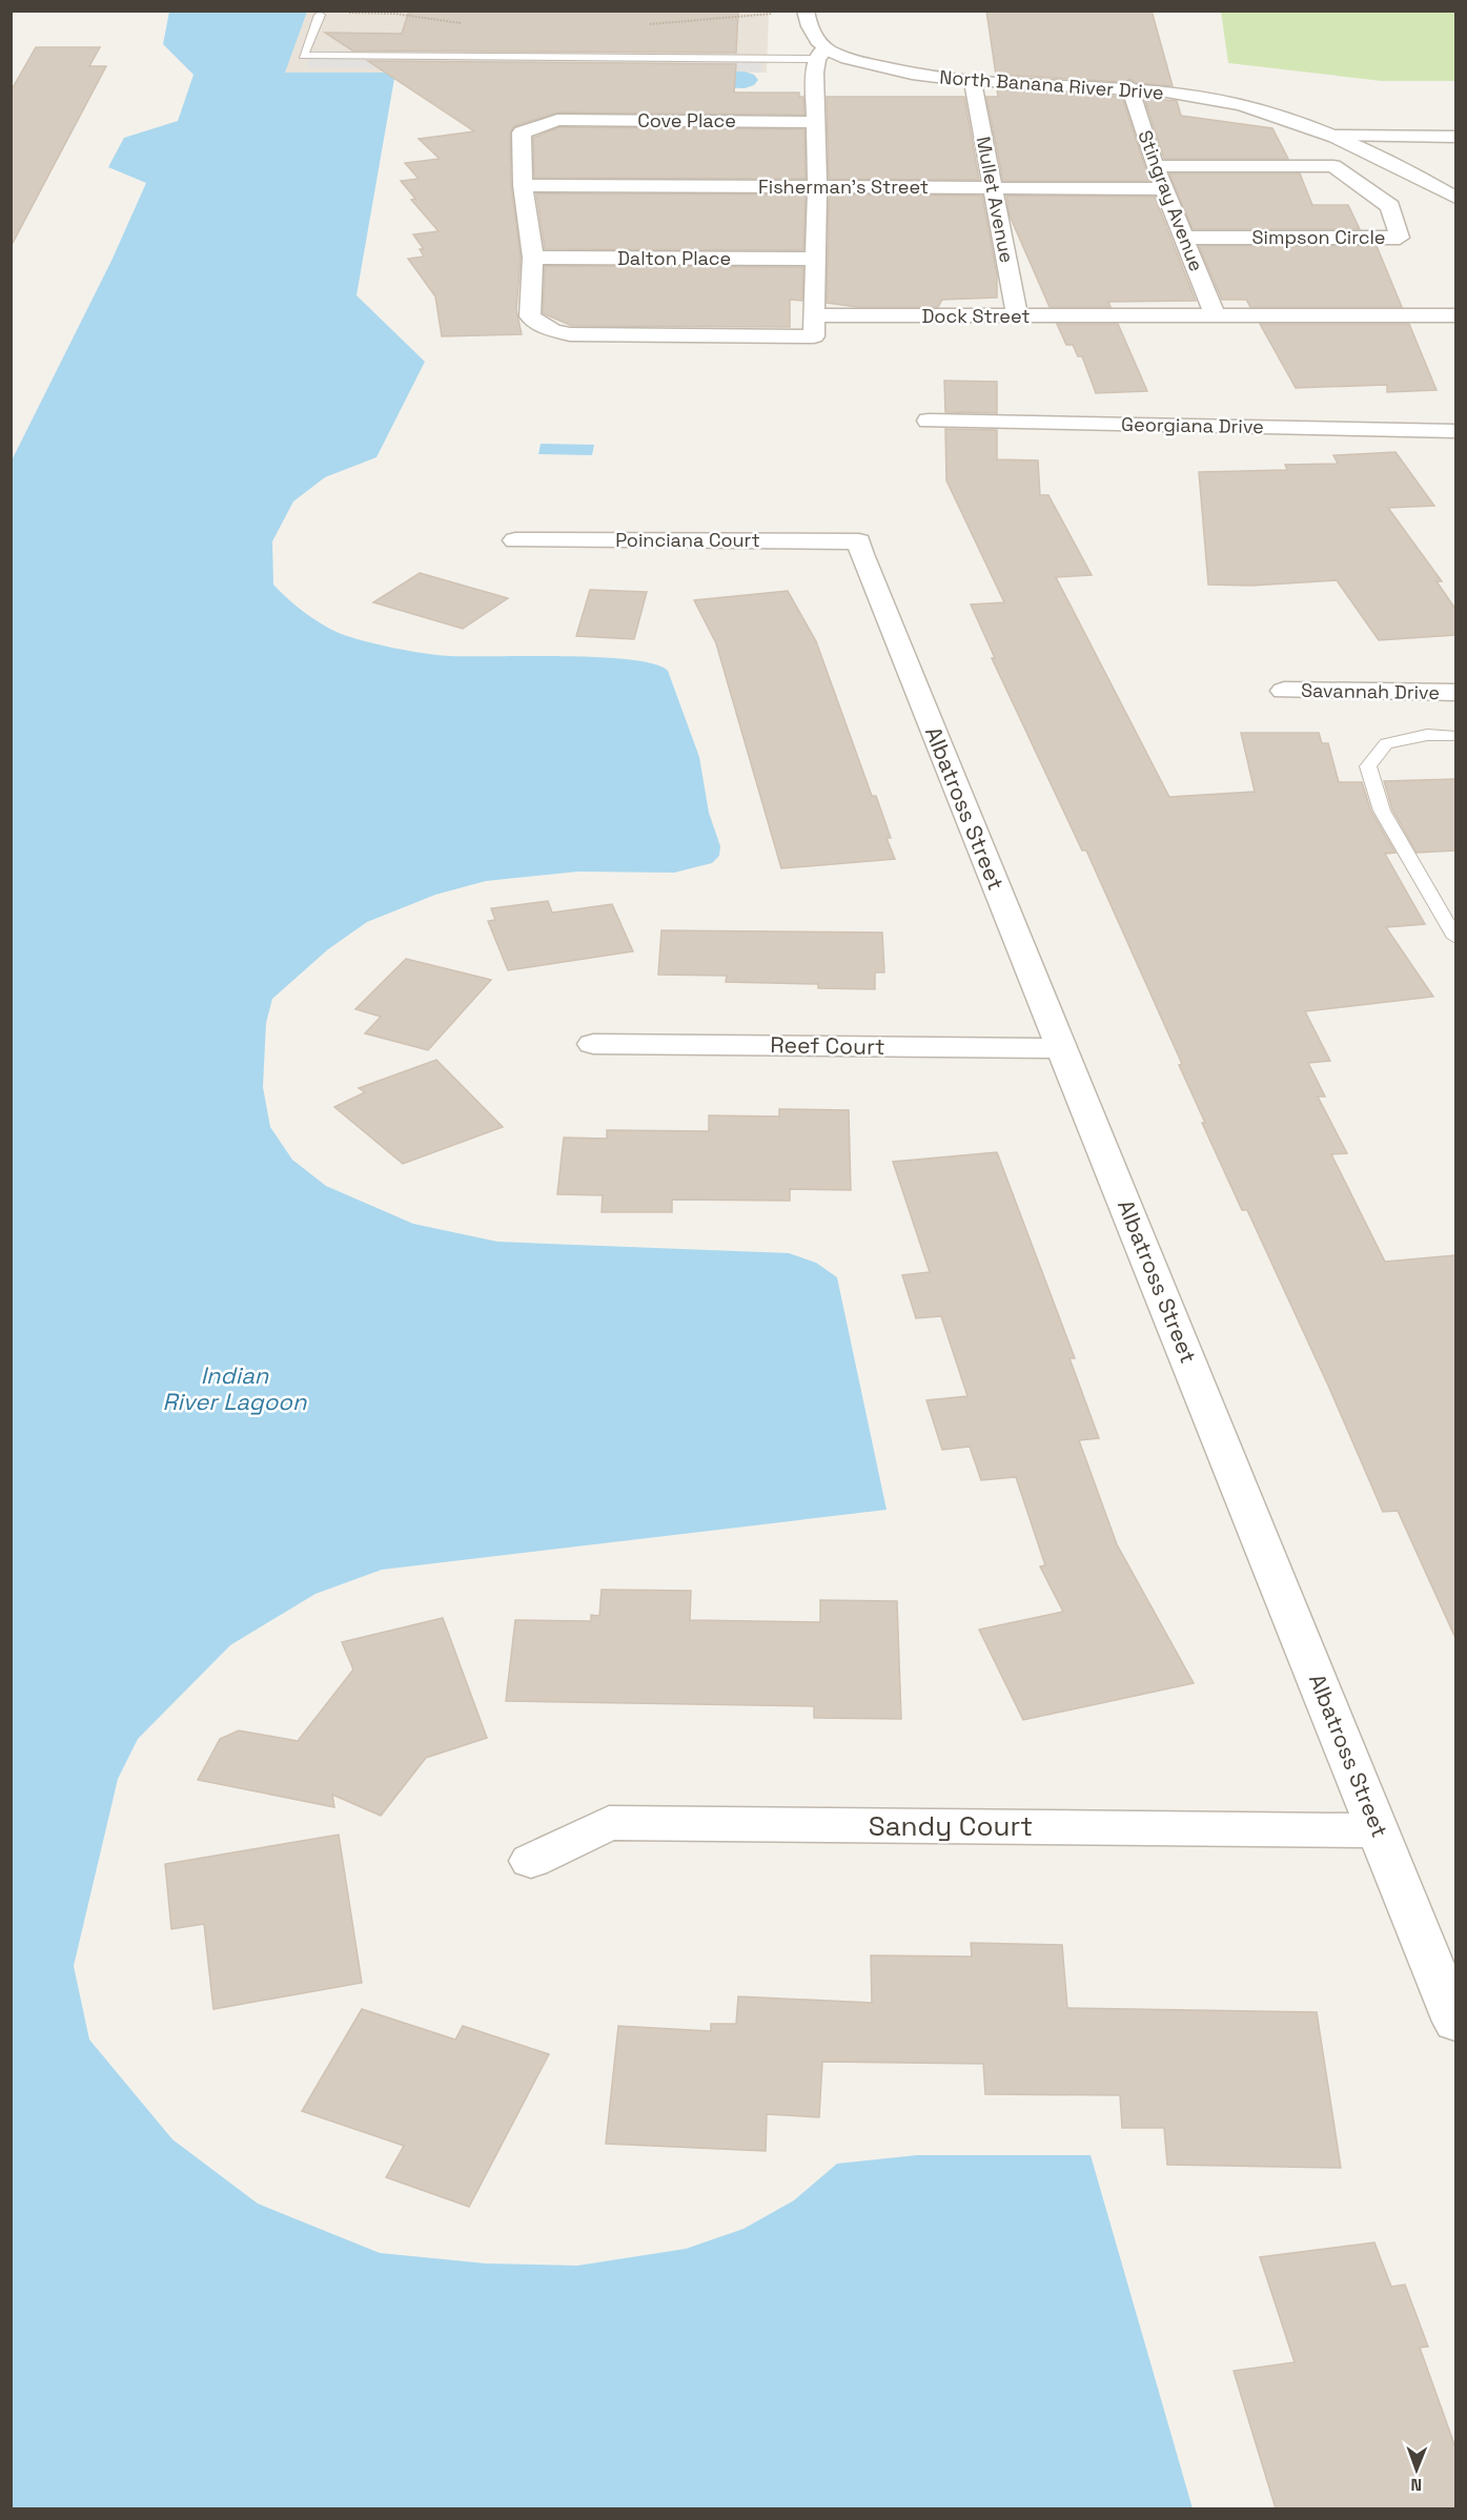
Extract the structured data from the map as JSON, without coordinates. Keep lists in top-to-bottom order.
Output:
{
  "streets": {
    "street": [
      "North Banana River Drive",
      "Cove Place",
      "Fisherman's Street",
      "Mullet Avenue",
      "Stingray Avenue",
      "Simpson Circle",
      "Dalton Place",
      "Dock Street",
      "Georgiana Drive",
      "Poinciana Court",
      "Savannah Drive",
      "Albatross Street",
      "Reef Court",
      "Sandy Court"
    ]
  },
  "crossings": [
    ["North Banana River Drive", "Mullet Avenue"],
    ["North Banana River Drive", "Stingray Avenue"],
    ["Cove Place", "Fisherman's Street"],
    ["Fisherman's Street", "Mullet Avenue"],
    ["Fisherman's Street", "Stingray Avenue"],
    ["Mullet Avenue", "Dock Street"],
    ["Stingray Avenue", "Simpson Circle"],
    ["Stingray Avenue", "Dock Street"],
    ["Poinciana Court", "Albatross Street"],
    ["Albatross Street", "Reef Court"],
    ["Albatross Street", "Sandy Court"]
  ],
  "water": ["Indian River Lagoon"],
  "north": "bottom"
}
